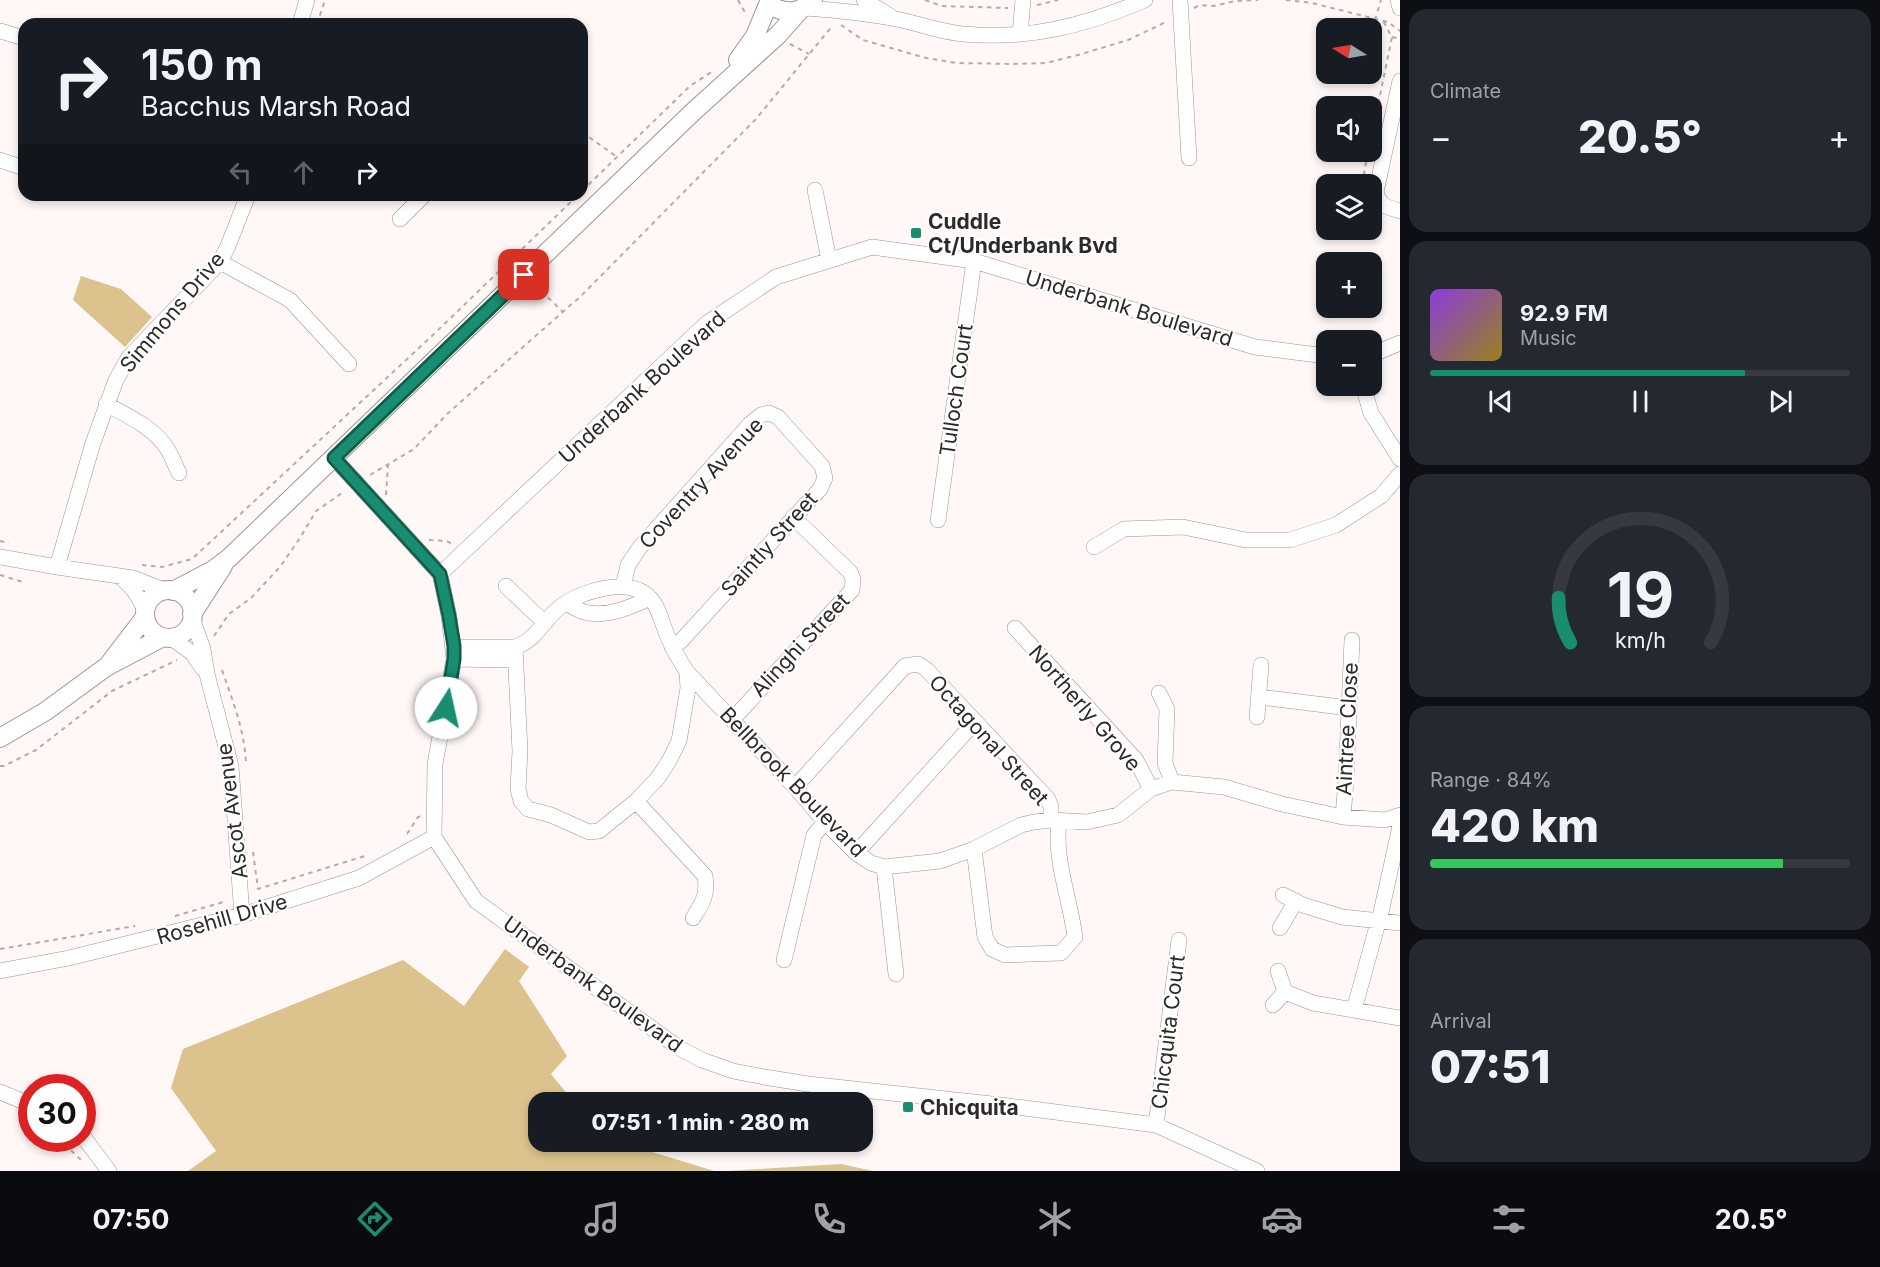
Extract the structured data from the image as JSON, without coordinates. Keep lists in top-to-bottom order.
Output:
{
  "streets": {
    "street": [
      "Underbank Boulevard",
      "Simmons Drive",
      "Tulloch Court",
      "Coventry Avenue",
      "Saintly Street",
      "Alinghi Street",
      "Northerly Grove",
      "Aintree Close",
      "Octagonal Street",
      "Bellbrook Boulevard",
      "Ascot Avenue",
      "Rosehill Drive",
      "Chicquita Court"
    ]
  },
  "crossings": [
    ["Underbank Boulevard", "Tulloch Court"],
    ["Underbank Boulevard", "Rosehill Drive"],
    ["Underbank Boulevard", "Chicquita Court"],
    ["Coventry Avenue", "Saintly Street"],
    ["Saintly Street", "Alinghi Street"],
    ["Saintly Street", "Bellbrook Boulevard"],
    ["Alinghi Street", "Bellbrook Boulevard"],
    ["Northerly Grove", "Bellbrook Boulevard"],
    ["Aintree Close", "Bellbrook Boulevard"],
    ["Octagonal Street", "Bellbrook Boulevard"],
    ["Ascot Avenue", "Rosehill Drive"]
  ],
  "places": {
    "transit": ["Cuddle Ct/Underbank Bvd", "Chicquita"]
  },
  "north": "left",
  "page": {
    "tile": [
      "Climate",
      ["Range · 84%", "420 km"],
      ["Arrival", "07:51"]
    ],
    "map_buttons": ["+", "−"],
    "turn": ["150 m", "Bacchus Marsh Road"],
    "heat": ["−", "20.5°", "+"],
    "song": ["92.9 FM", "Music"],
    "limit": "30",
    "trip": "07:51 · 1 min · 280 m",
    "tabs": ["07:50", "20.5°"],
    "gauge": ["19", "km/h"]
  }
}
